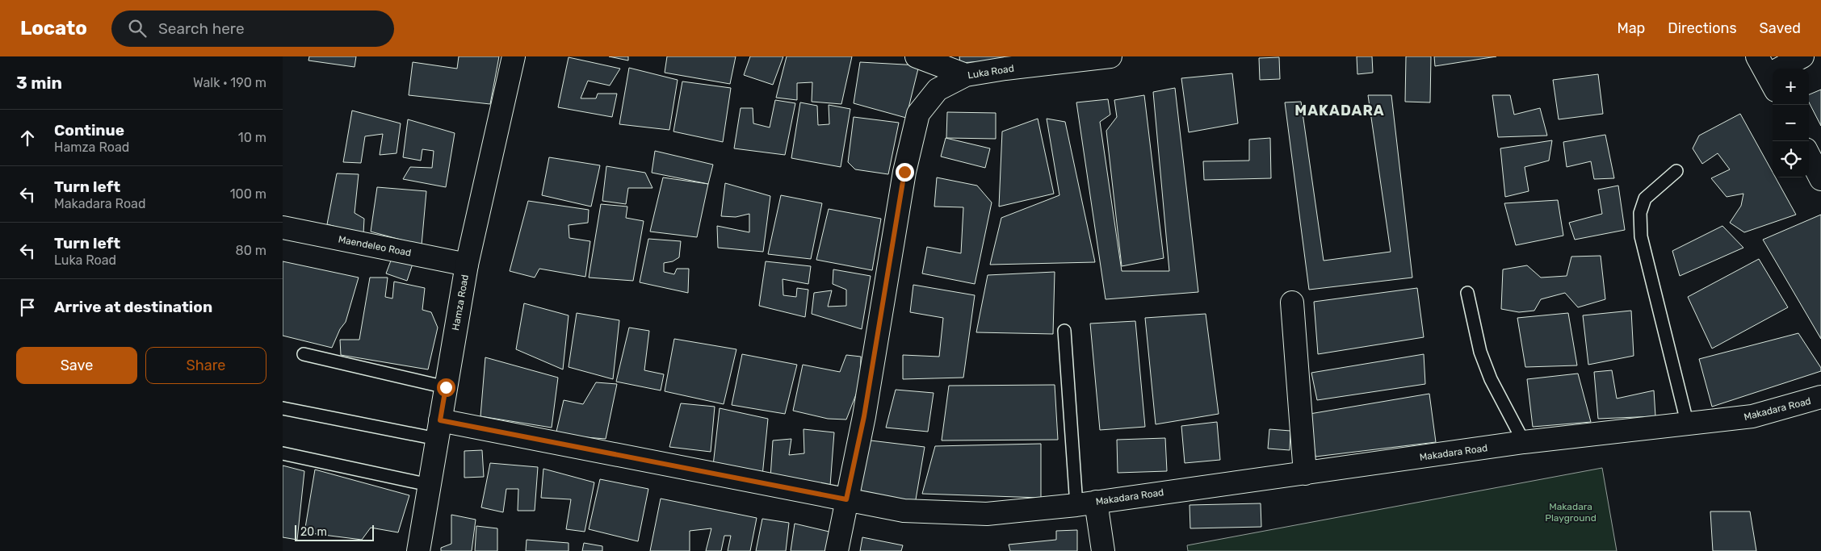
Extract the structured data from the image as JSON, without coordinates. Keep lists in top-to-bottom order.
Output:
{
  "streets": {
    "street": [
      "Luka Road",
      "Maendeleo Road",
      "Hamza Road",
      "Makadara Road"
    ]
  },
  "crossings": [
    ["Luka Road", "Makadara Road"],
    ["Maendeleo Road", "Hamza Road"],
    ["Hamza Road", "Makadara Road"]
  ],
  "districts": ["MAKADARA"],
  "parks": ["Makadara Playground"],
  "scale_bar": "20 m",
  "page": {
    "header": "Locato",
    "search": "Search here",
    "nav": ["Map", "Directions", "Saved"],
    "heading": ["3 min", "Walk · 190 m"],
    "map_buttons": ["+", "−"],
    "list": [
      ["Continue", "Hamza Road", "10 m"],
      ["Turn left", "Makadara Road", "100 m"],
      ["Turn left", "Luka Road", "80 m"],
      "Arrive at destination"
    ],
    "buttons": ["Save", "Share"],
    "scale": "20 m"
  }
}
